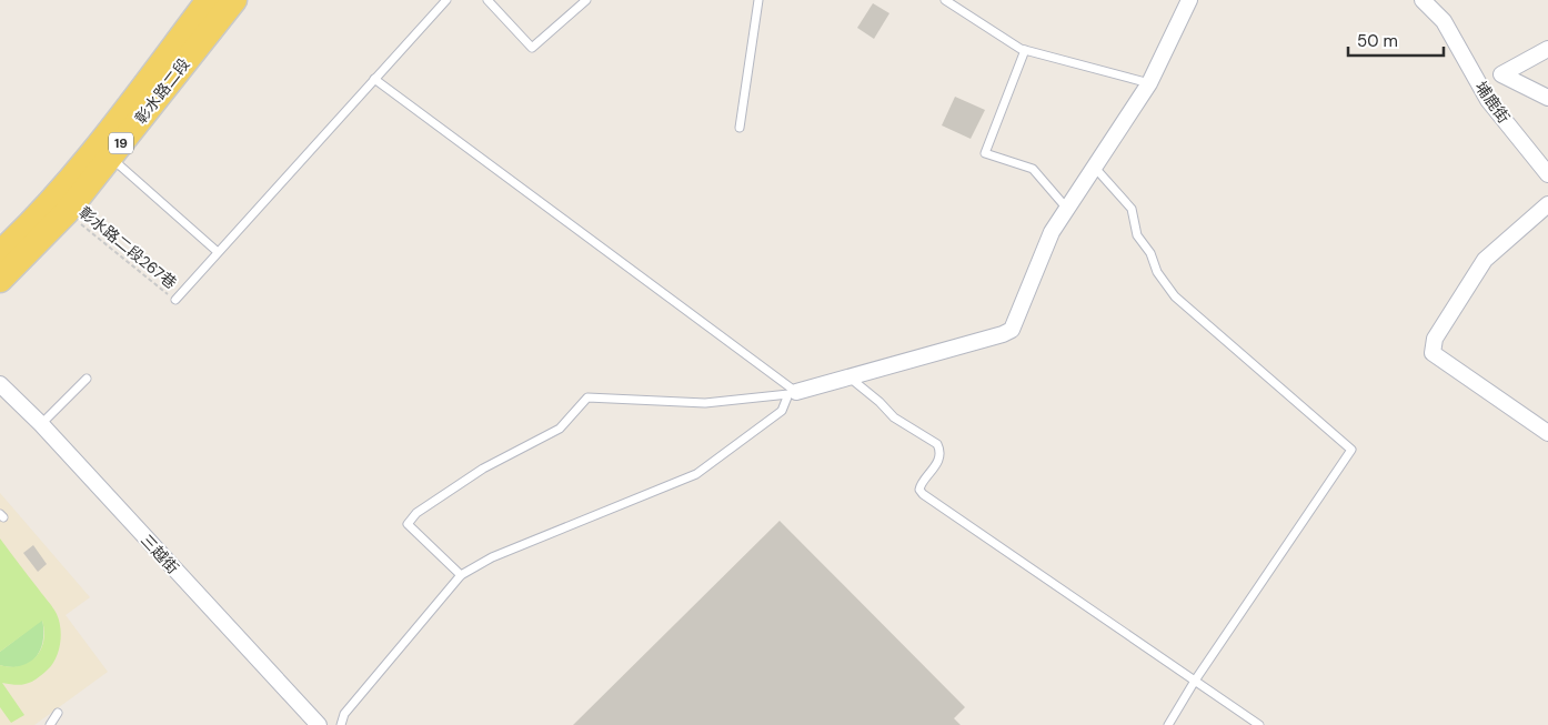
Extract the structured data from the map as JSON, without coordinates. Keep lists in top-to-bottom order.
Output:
{
  "streets": {
    "main road": ["彰水路二段", "19"],
    "street": ["埔鹿街", "三越街"],
    "path": ["彰水路二段267巷"]
  },
  "crossings": [
    ["彰水路二段", "彰水路二段267巷"]
  ],
  "scale_bar": "50 m"
}
